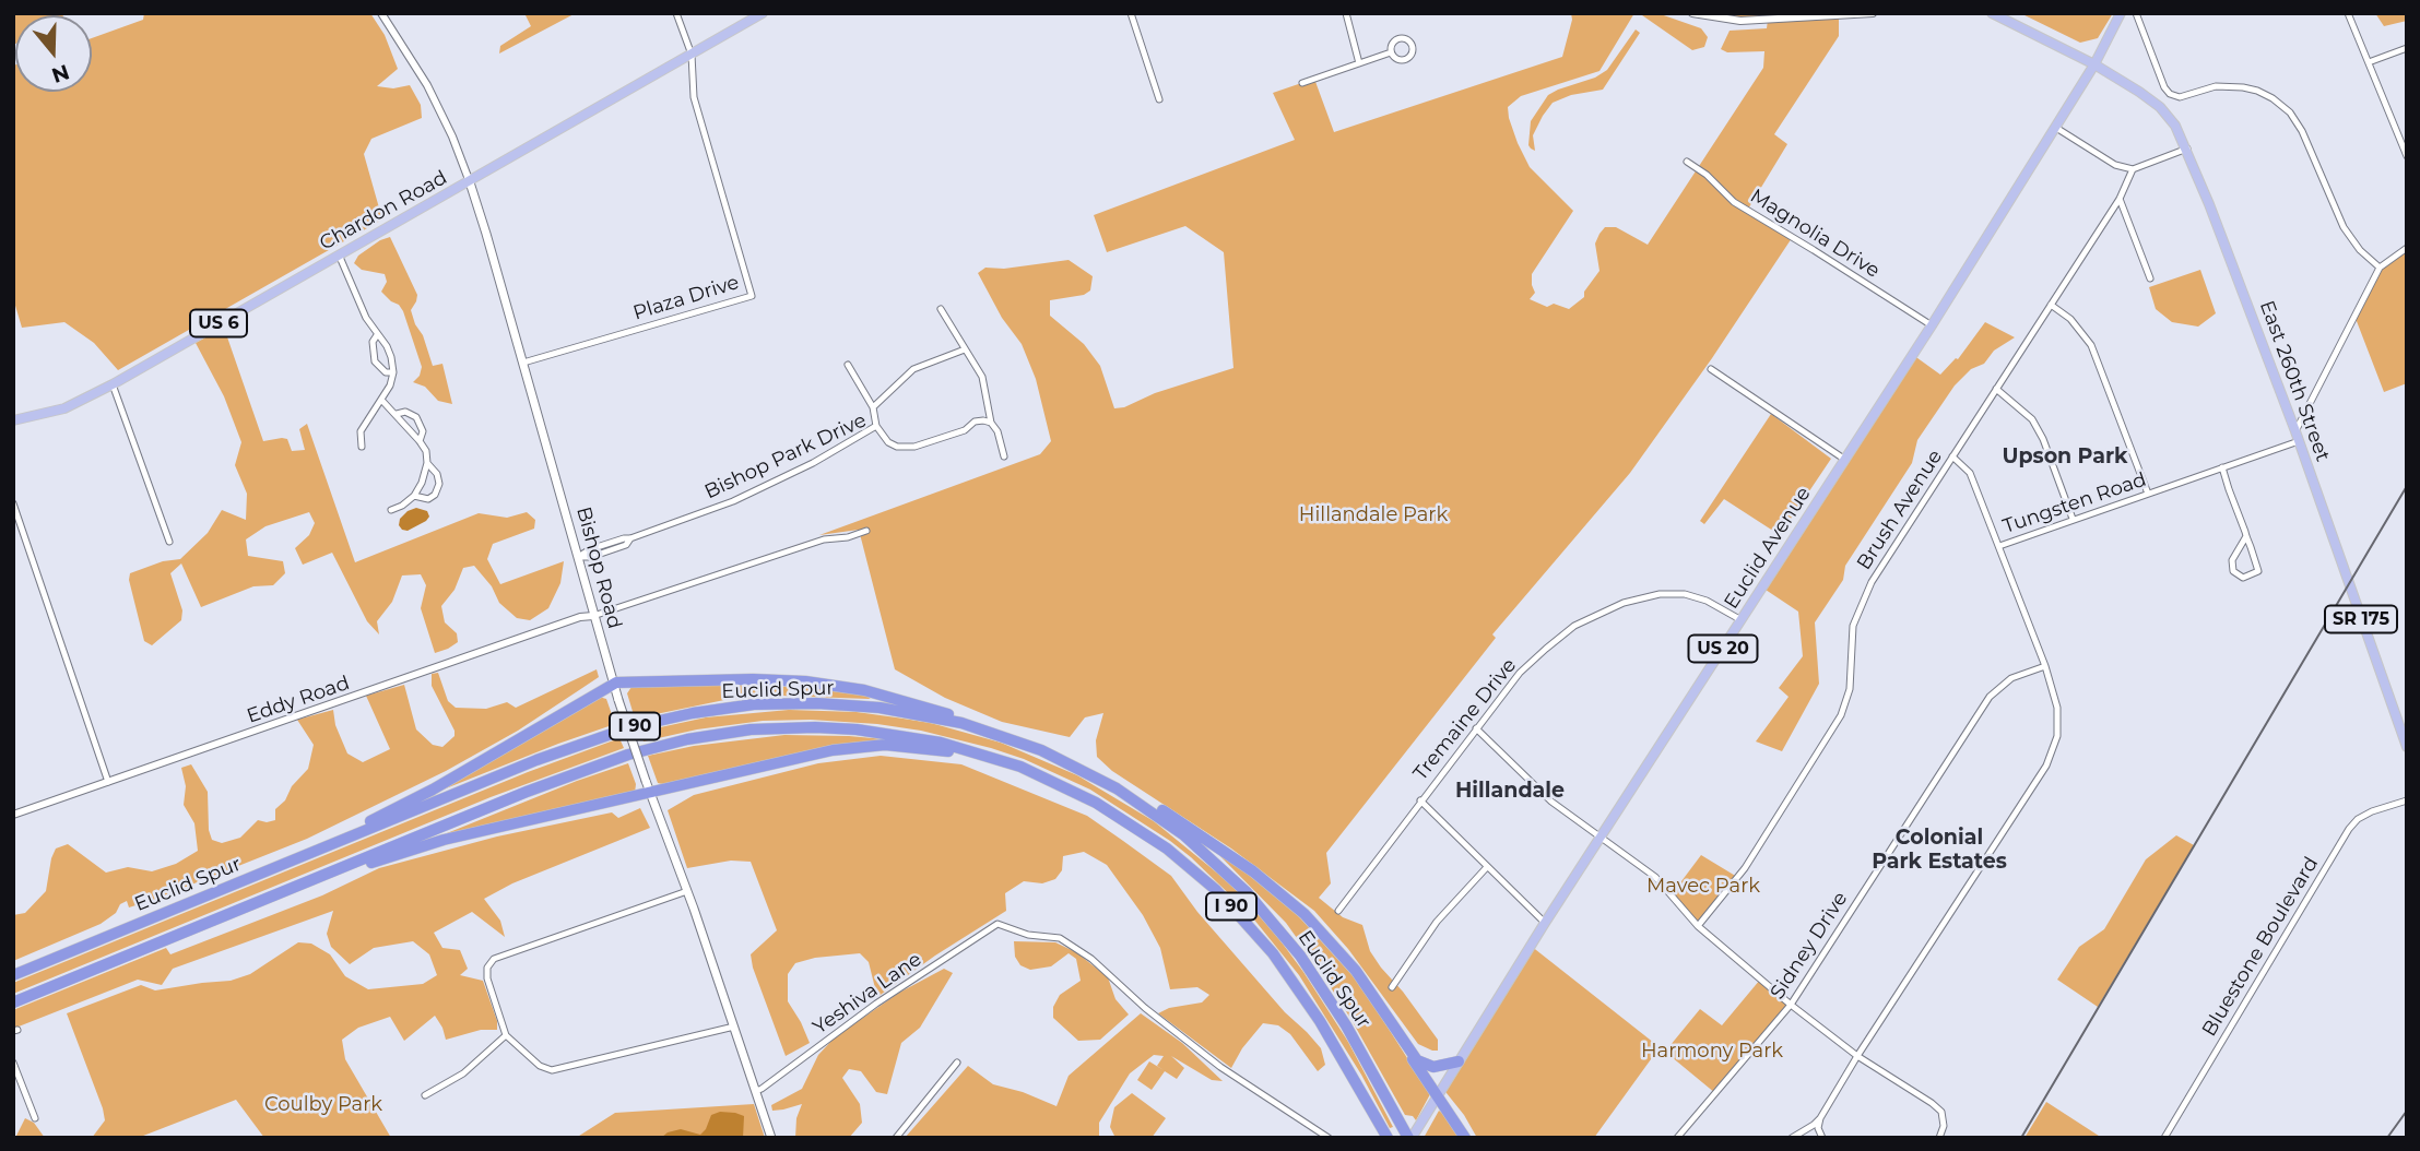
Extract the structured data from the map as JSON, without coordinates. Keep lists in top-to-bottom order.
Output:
{
  "streets": {
    "highway": ["Euclid Spur", "I 90"],
    "main road": [
      "Chardon Road",
      "US 6",
      "East 260th Street",
      "Euclid Avenue",
      "Bishop Road",
      "SR 175",
      "US 20"
    ],
    "street": [
      "Magnolia Drive",
      "Plaza Drive",
      "Bishop Park Drive",
      "Tungsten Road",
      "Brush Avenue",
      "Eddy Road",
      "Tremaine Drive",
      "Sidney Drive",
      "Bluestone Boulevard",
      "Yeshiva Lane"
    ]
  },
  "crossings": [
    ["Chardon Road", "Plaza Drive"],
    ["Chardon Road", "Bishop Road"],
    ["Magnolia Drive", "Euclid Avenue"],
    ["Plaza Drive", "Bishop Road"],
    ["East 260th Street", "Tungsten Road"],
    ["East 260th Street", "Euclid Avenue"],
    ["East 260th Street", "SR 175"],
    ["Bishop Park Drive", "Bishop Road"],
    ["Tungsten Road", "Sidney Drive"],
    ["Euclid Avenue", "SR 175"],
    ["Euclid Avenue", "Euclid Spur"],
    ["Euclid Avenue", "Tremaine Drive"],
    ["Bishop Road", "Eddy Road"],
    ["Bishop Road", "Yeshiva Lane"]
  ],
  "districts": ["Upson Park", "Hillandale", "Colonial Park Estates"],
  "parks": [
    "Hillandale Park",
    "Mavec Park",
    "Harmony Park",
    "Coulby Park"
  ],
  "north": "bottom"
}
